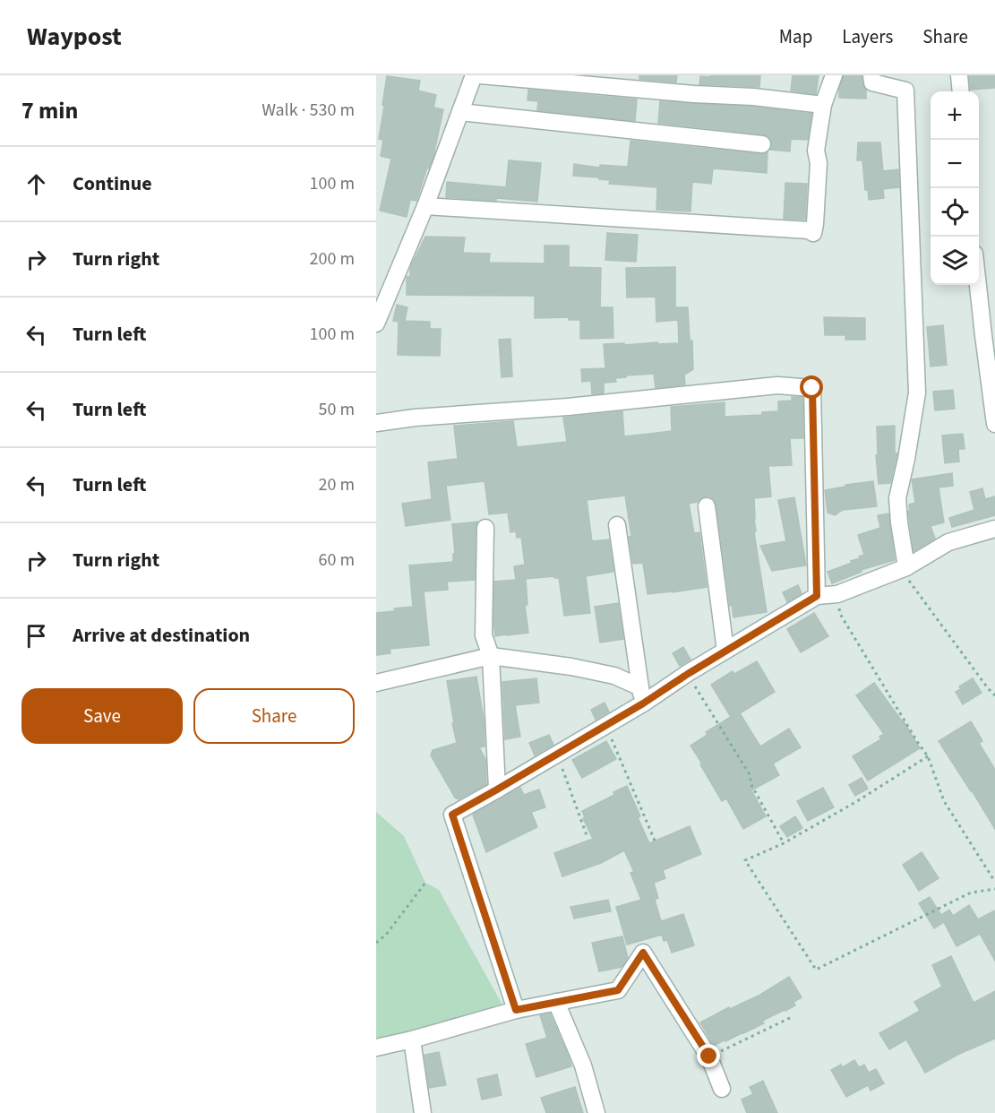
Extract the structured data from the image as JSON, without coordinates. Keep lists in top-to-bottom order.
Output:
{
  "page": {
    "header": "Waypost",
    "nav": ["Map", "Layers", "Share"],
    "heading": ["7 min", "Walk · 530 m"],
    "map_buttons": ["+", "−"],
    "list": [
      ["Continue", "100 m"],
      ["Turn right", "200 m"],
      ["Turn left", "100 m"],
      ["Turn left", "50 m"],
      ["Turn left", "20 m"],
      ["Turn right", "60 m"],
      "Arrive at destination"
    ],
    "buttons": ["Save", "Share"]
  }
}
